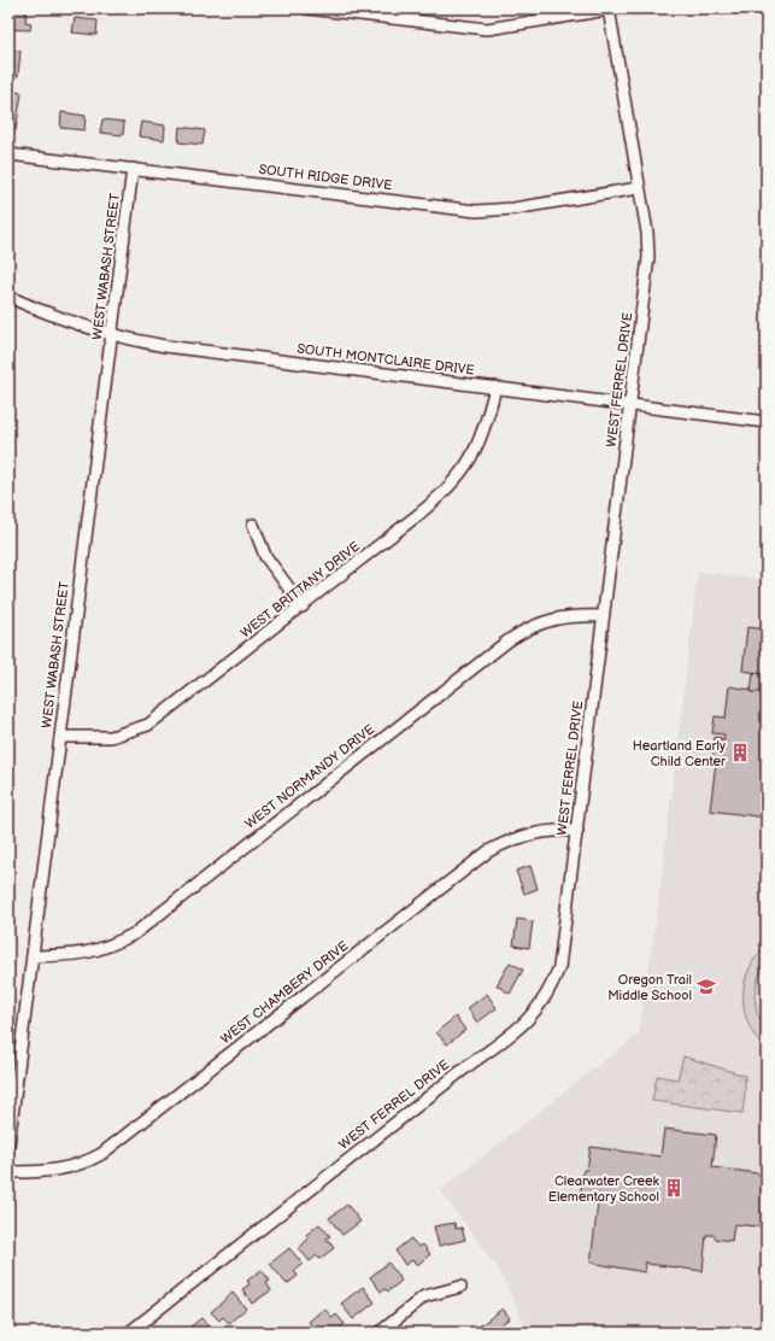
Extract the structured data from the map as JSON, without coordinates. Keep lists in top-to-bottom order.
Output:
{
  "streets": {
    "street": [
      "SOUTH RIDGE DRIVE",
      "WEST WABASH STREET",
      "SOUTH MONTCLAIRE DRIVE",
      "WEST FERREL DRIVE",
      "WEST BRITTANY DRIVE",
      "WEST NORMANDY DRIVE",
      "WEST CHAMBERY DRIVE"
    ]
  },
  "crossings": [
    ["SOUTH RIDGE DRIVE", "WEST WABASH STREET"],
    ["SOUTH RIDGE DRIVE", "WEST FERREL DRIVE"],
    ["WEST WABASH STREET", "SOUTH MONTCLAIRE DRIVE"],
    ["WEST WABASH STREET", "WEST BRITTANY DRIVE"],
    ["WEST WABASH STREET", "WEST NORMANDY DRIVE"],
    ["SOUTH MONTCLAIRE DRIVE", "WEST FERREL DRIVE"],
    ["SOUTH MONTCLAIRE DRIVE", "WEST BRITTANY DRIVE"],
    ["WEST FERREL DRIVE", "WEST NORMANDY DRIVE"],
    ["WEST FERREL DRIVE", "WEST CHAMBERY DRIVE"]
  ],
  "places": {
    "building": ["Heartland Early Child Center", "Clearwater Creek Elementary School"],
    "school or university": ["Oregon Trail Middle School"]
  }
}
